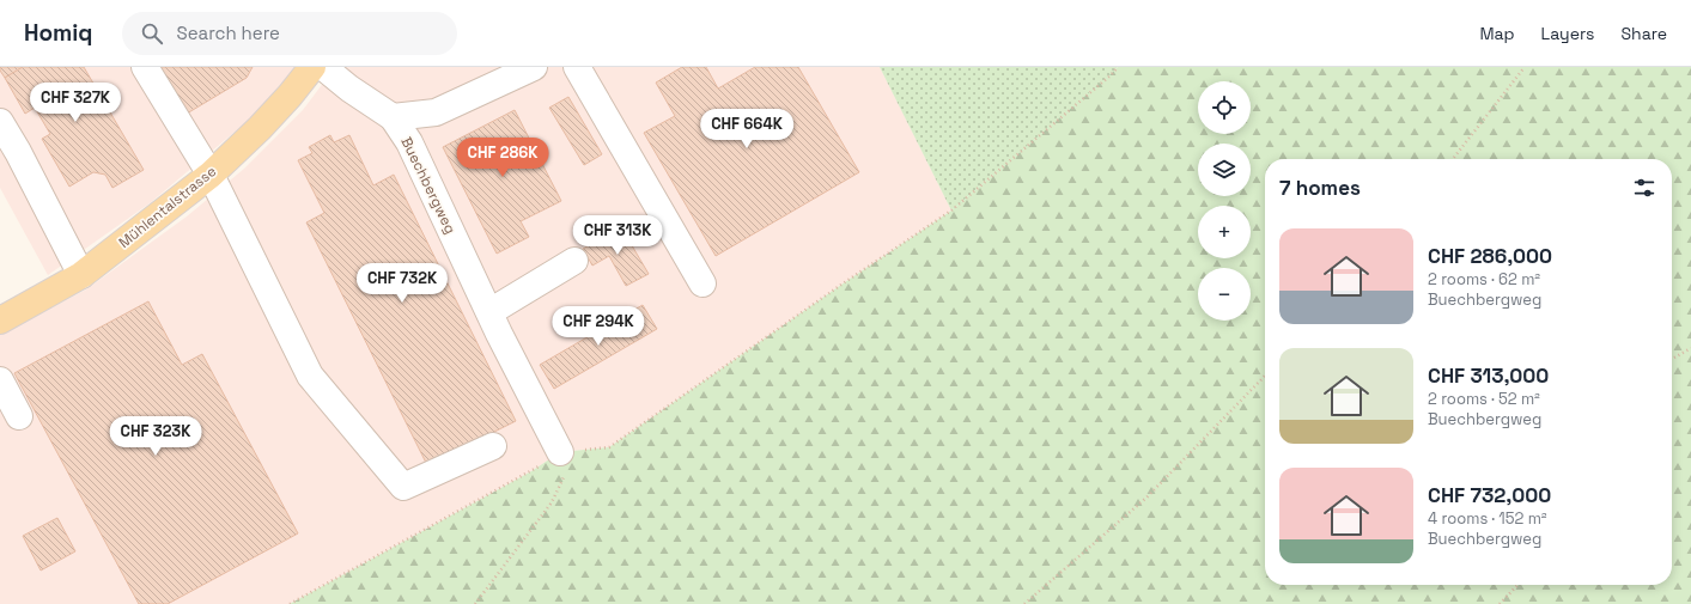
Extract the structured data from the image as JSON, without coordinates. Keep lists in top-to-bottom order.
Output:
{
  "streets": {
    "main road": ["Mühlentalstrasse"],
    "street": ["Buechbergweg"]
  },
  "page": {
    "header": "Homiq",
    "search": "Search here",
    "nav": ["Map", "Layers", "Share"],
    "map_buttons": ["+", "−"],
    "price": [
      "CHF 327K",
      "CHF 664K",
      "CHF 286K",
      "CHF 313K",
      "CHF 732K",
      "CHF 294K",
      "CHF 323K"
    ],
    "heading": "7 homes",
    "list": [
      {
        "name": "CHF 286,000",
        "note": "2 rooms · 62 m² · Buechbergweg"
      },
      {
        "name": "CHF 313,000",
        "note": "2 rooms · 52 m² · Buechbergweg"
      },
      {
        "name": "CHF 732,000",
        "note": "4 rooms · 152 m² · Buechbergweg"
      }
    ]
  }
}
